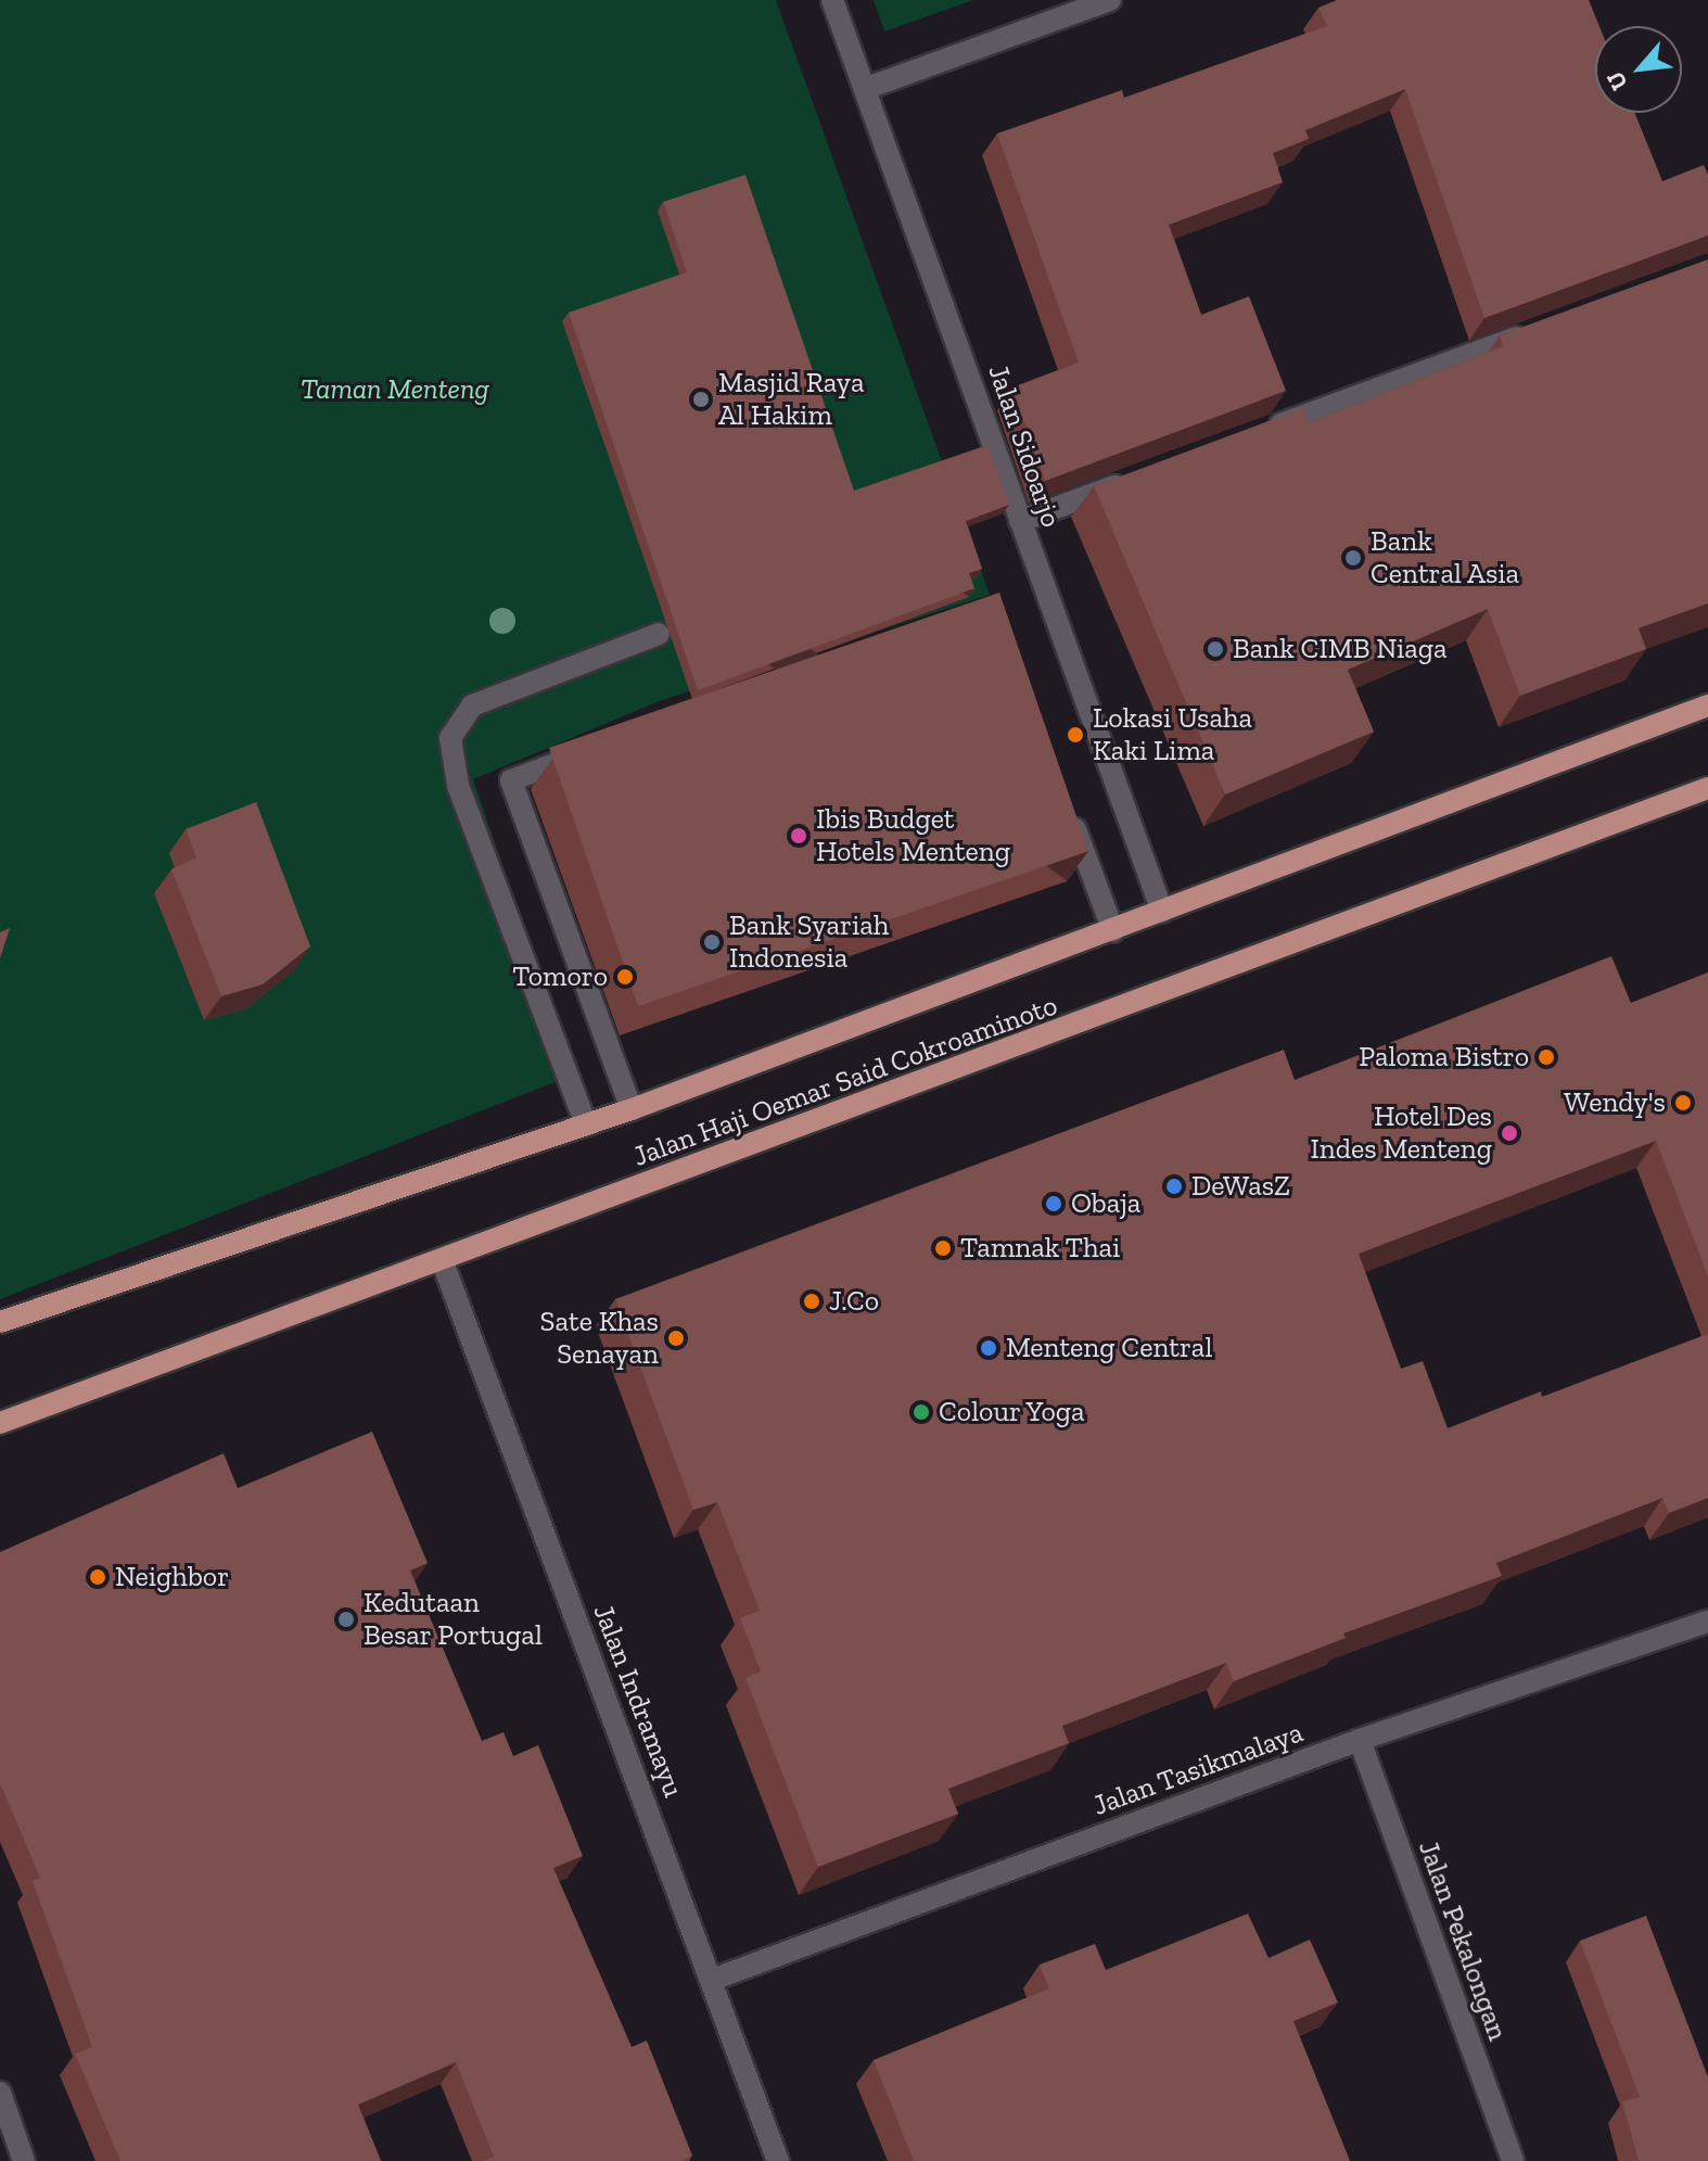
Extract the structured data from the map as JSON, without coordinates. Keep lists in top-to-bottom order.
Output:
{
  "streets": {
    "main road": ["Jalan Haji Oemar Said Cokroaminoto"],
    "street": [
      "Jalan Sidoarjo",
      "Jalan Indramayu",
      "Jalan Tasikmalaya",
      "Jalan Pekalongan"
    ]
  },
  "crossings": [
    ["Jalan Sidoarjo", "Jalan Haji Oemar Said Cokroaminoto"],
    ["Jalan Haji Oemar Said Cokroaminoto", "Jalan Indramayu"],
    ["Jalan Indramayu", "Jalan Tasikmalaya"],
    ["Jalan Tasikmalaya", "Jalan Pekalongan"]
  ],
  "parks": ["Taman Menteng"],
  "places": [
    "Masjid Raya Al Hakim",
    "Bank Central Asia",
    "Bank CIMB Niaga",
    "Lokasi Usaha Kaki Lima",
    "Ibis Budget Hotels Menteng",
    "Bank Syariah Indonesia",
    "Tomoro",
    "Paloma Bistro",
    "Wendy's",
    "Hotel Des Indes Menteng",
    "DeWasZ",
    "Obaja",
    "Tamnak Thai",
    "J.Co",
    "Sate Khas Senayan",
    "Menteng Central",
    "Colour Yoga",
    "Neighbor",
    "Kedutaan Besar Portugal"
  ],
  "north": "bottom left"
}
